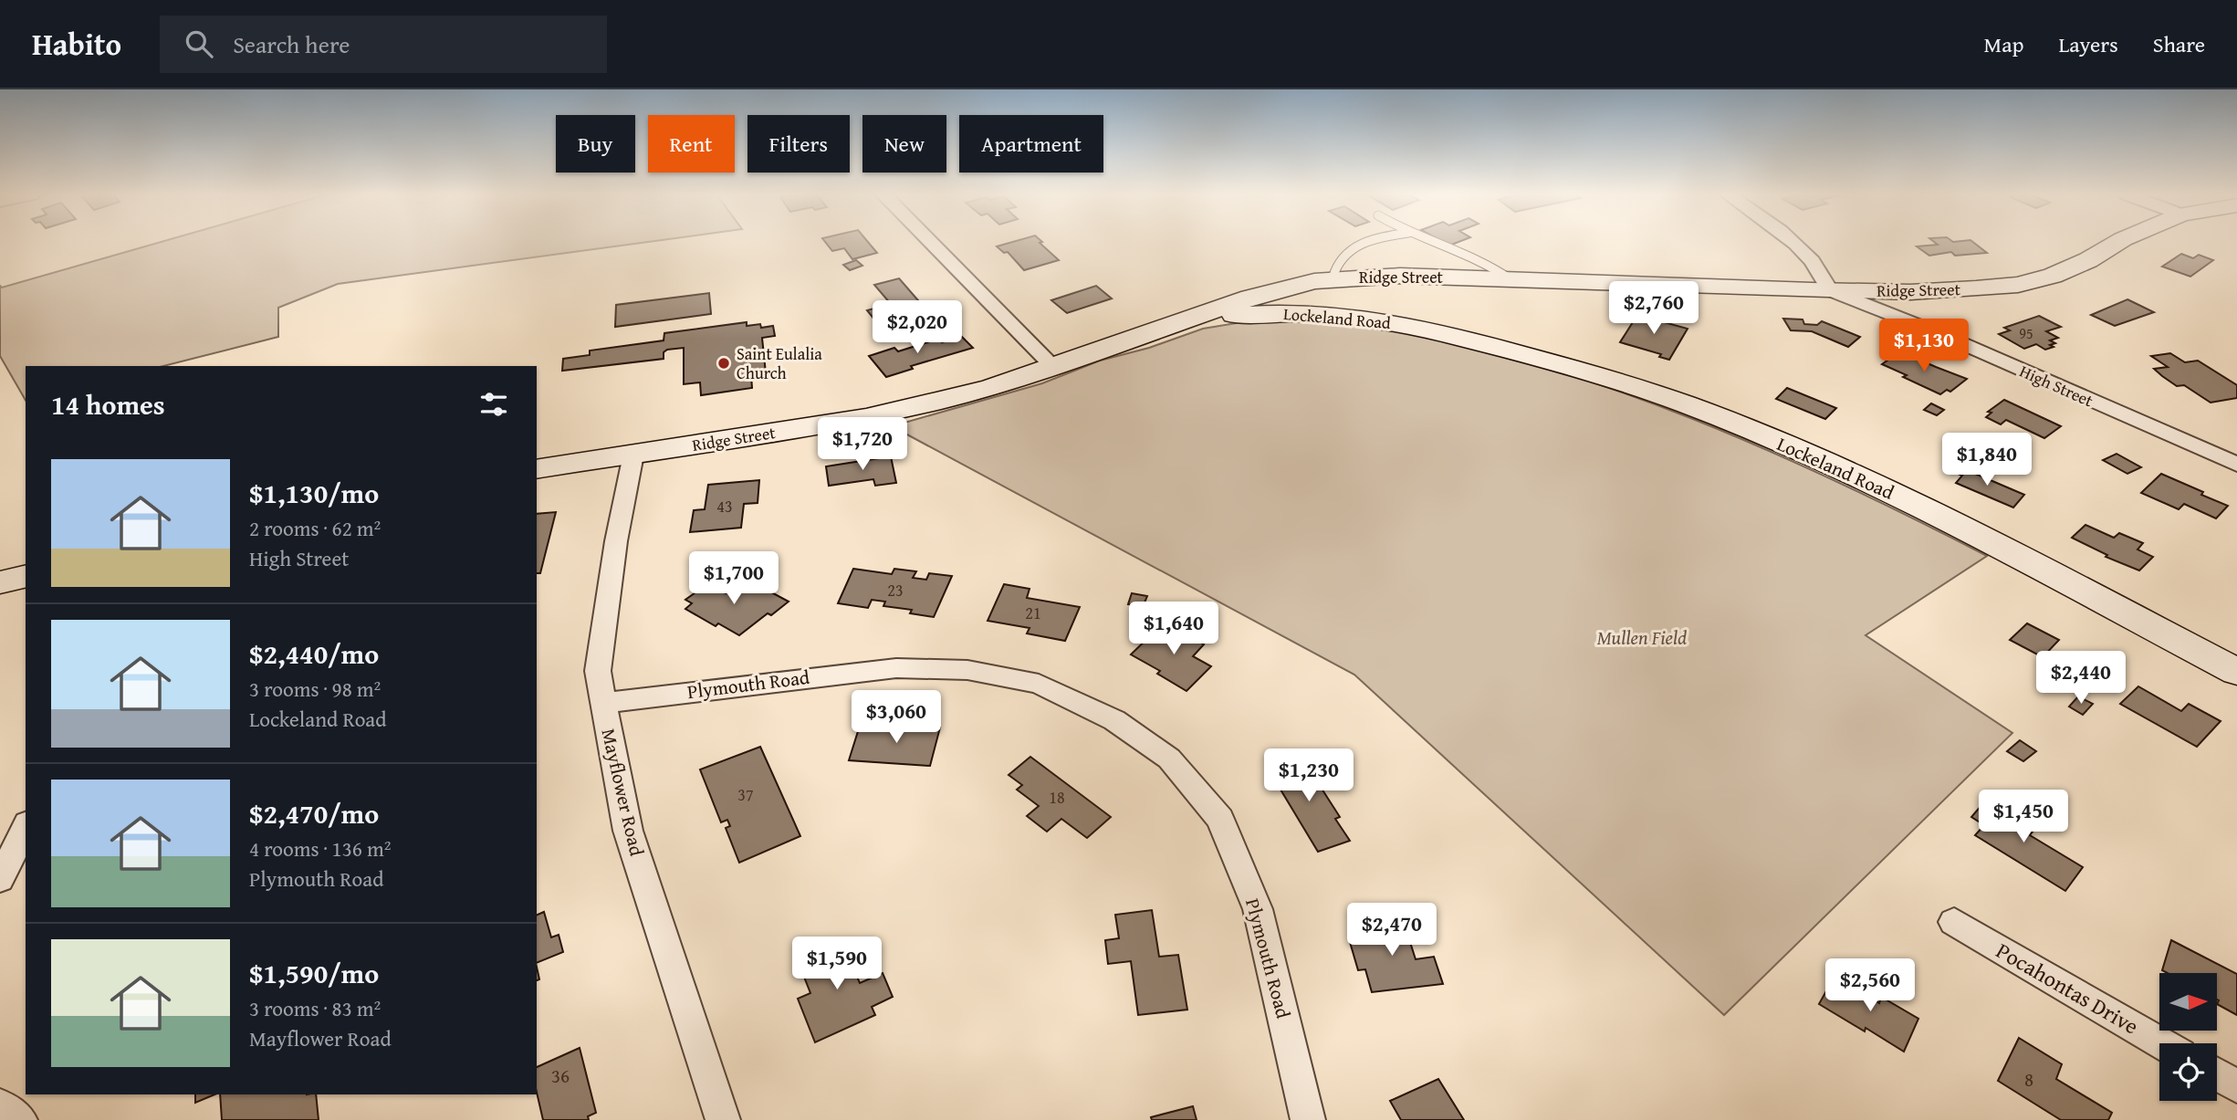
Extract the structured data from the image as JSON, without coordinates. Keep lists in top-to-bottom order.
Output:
{
  "streets": {
    "main road": ["Ridge Street", "Lockeland Road"],
    "street": [
      "High Street",
      "Plymouth Road",
      "Mayflower Road",
      "Pocahontas Drive"
    ]
  },
  "crossings": [
    ["Ridge Street", "Lockeland Road"],
    ["Ridge Street", "High Street"],
    ["Ridge Street", "Mayflower Road"],
    ["Plymouth Road", "Mayflower Road"]
  ],
  "parks": ["Mullen Field"],
  "places": ["Saint Eulalia Church"],
  "house_numbers": [
    "95",
    "43",
    "23",
    "21",
    "37",
    "18",
    "36",
    "8"
  ],
  "north": "right",
  "page": {
    "header": "Habito",
    "search": "Search here",
    "nav": ["Map", "Layers", "Share"],
    "chip": [
      "Buy",
      "Rent",
      "Filters",
      "New",
      "Apartment"
    ],
    "price": [
      "$2,760",
      "$2,020",
      "$1,130",
      "$1,720",
      "$1,840",
      "$1,700",
      "$1,640",
      "$2,440",
      "$3,060",
      "$1,230",
      "$1,450",
      "$2,470",
      "$1,590",
      "$2,560"
    ],
    "heading": "14 homes",
    "list": [
      {
        "name": "$1,130/mo",
        "note": "2 rooms · 62 m² · High Street"
      },
      {
        "name": "$2,440/mo",
        "note": "3 rooms · 98 m² · Lockeland Road"
      },
      {
        "name": "$2,470/mo",
        "note": "4 rooms · 136 m² · Plymouth Road"
      },
      {
        "name": "$1,590/mo",
        "note": "3 rooms · 83 m² · Mayflower Road"
      }
    ]
  }
}
